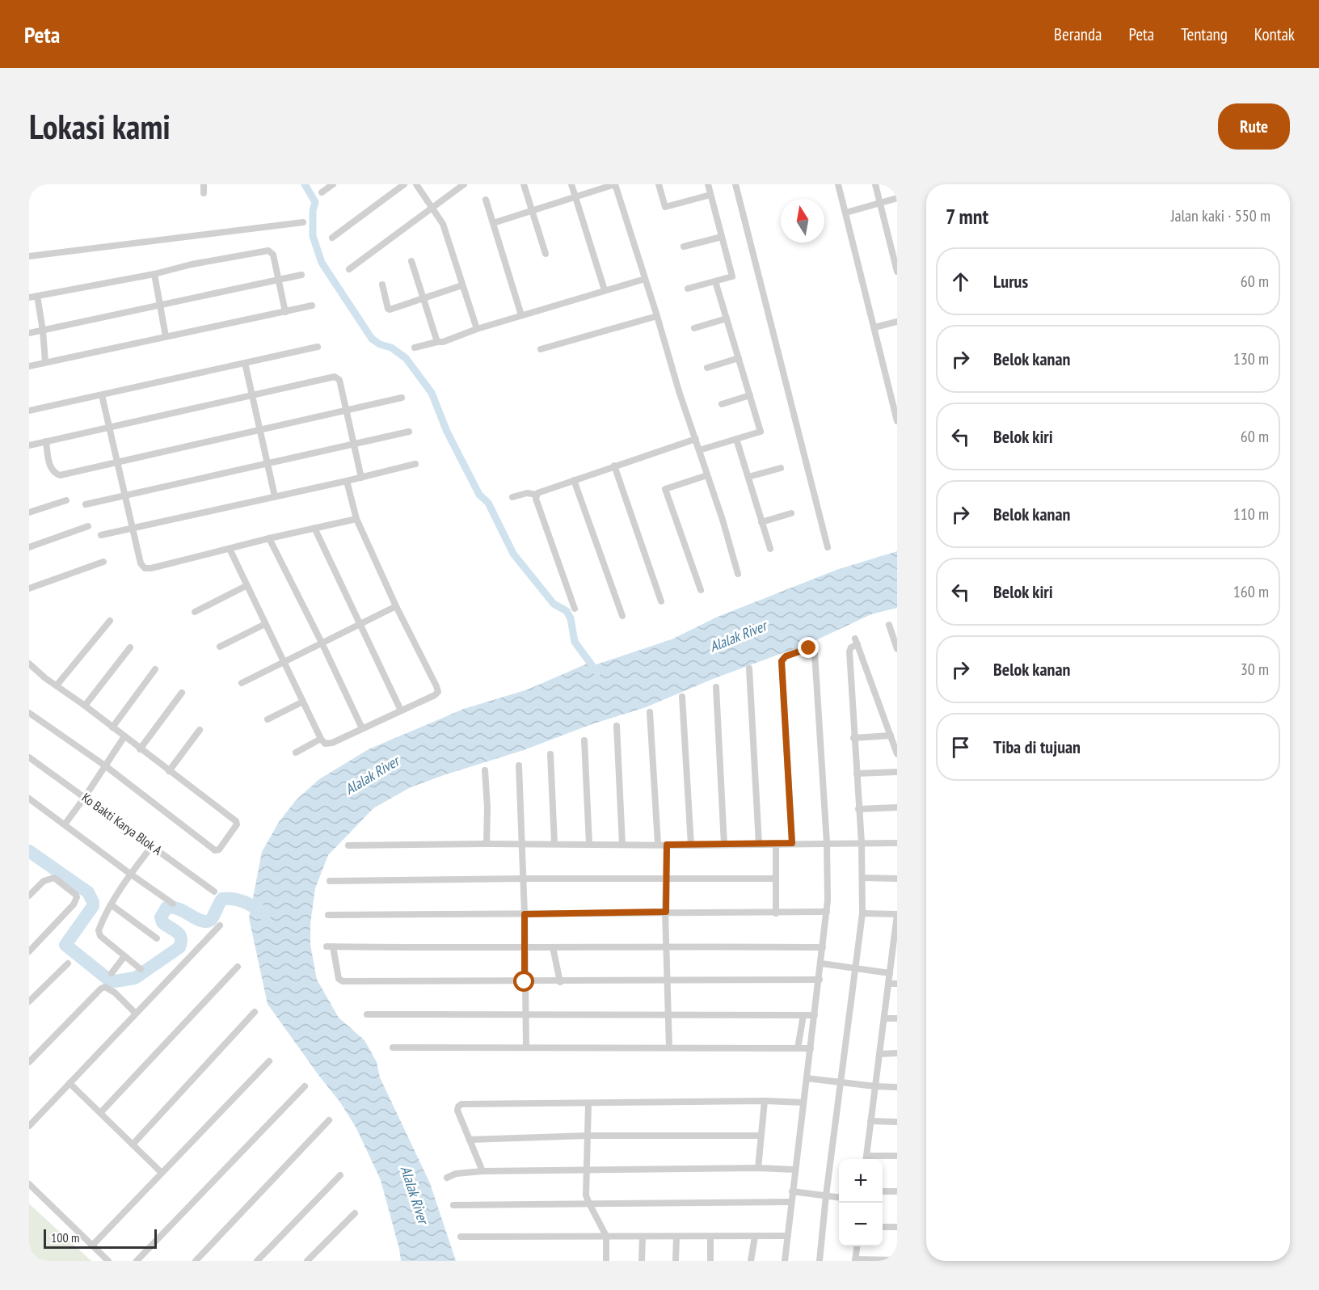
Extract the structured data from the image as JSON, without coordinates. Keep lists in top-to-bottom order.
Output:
{
  "streets": {
    "street": ["Ko Bakti Karya Blok A"]
  },
  "water": ["Alalak River"],
  "scale_bar": "100 m",
  "north": "top",
  "page": {
    "header": "Peta",
    "nav": [
      "Beranda",
      "Peta",
      "Tentang",
      "Kontak"
    ],
    "buttons": "Rute",
    "title": "Lokasi kami",
    "heading": ["7 mnt", "Jalan kaki · 550 m"],
    "list": [
      ["Lurus", "60 m"],
      ["Belok kanan", "130 m"],
      ["Belok kiri", "60 m"],
      ["Belok kanan", "110 m"],
      ["Belok kiri", "160 m"],
      ["Belok kanan", "30 m"],
      "Tiba di tujuan"
    ],
    "map_buttons": ["+", "−"],
    "scale": "100 m"
  }
}
